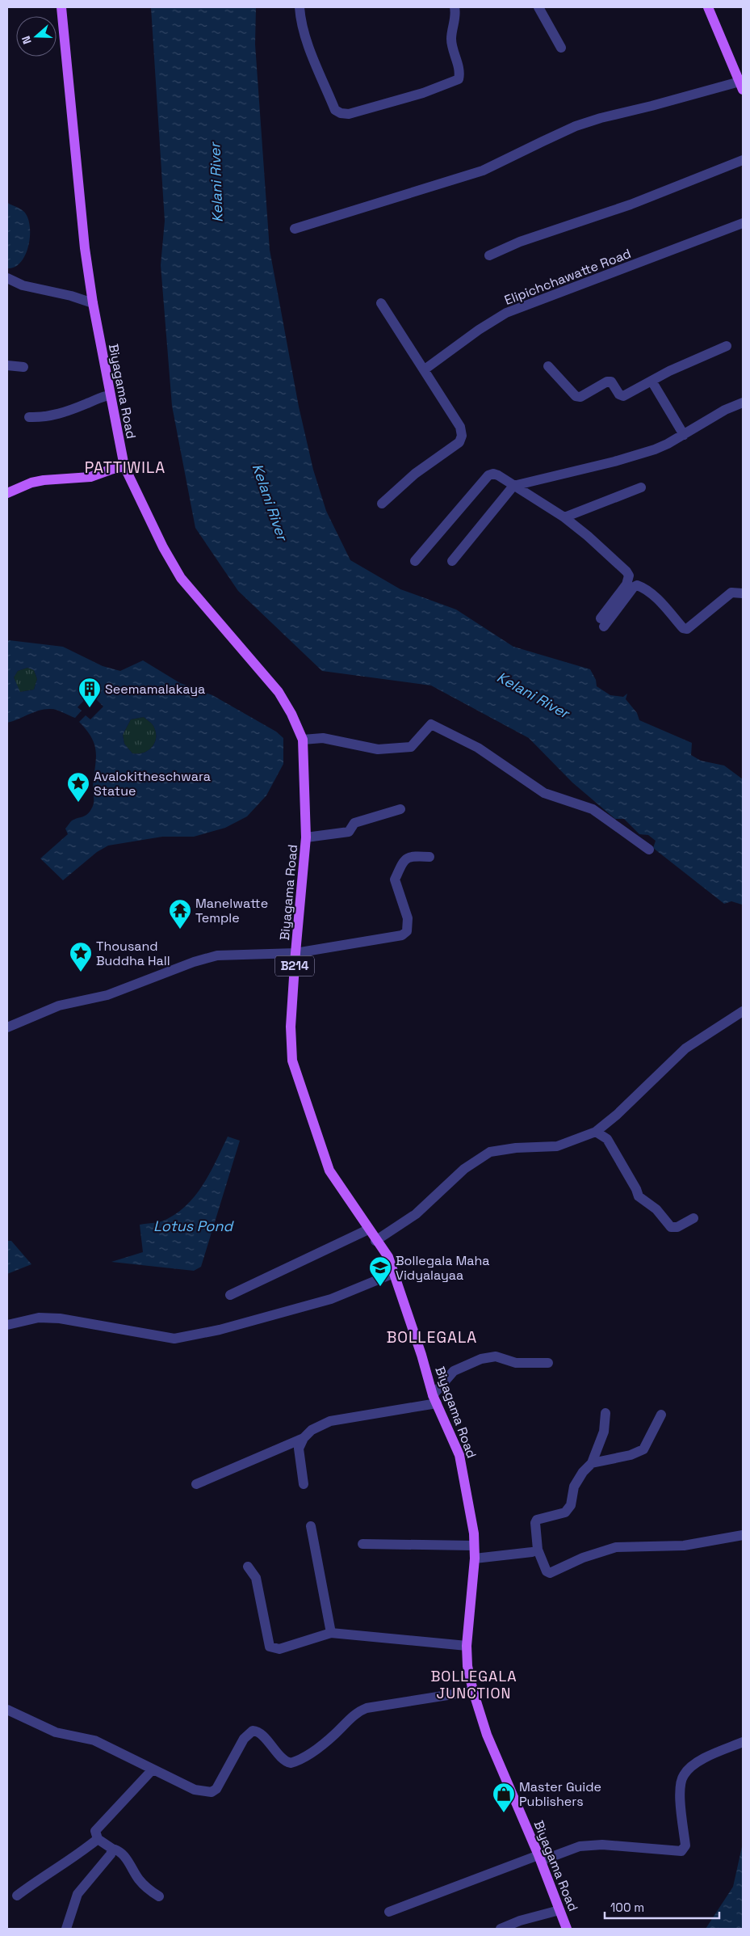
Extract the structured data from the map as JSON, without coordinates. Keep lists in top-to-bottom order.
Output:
{
  "streets": {
    "main road": ["Biyagama Road", "B214"],
    "street": ["Elipichchawatte Road"]
  },
  "districts": ["PATTIWILA", "BOLLEGALA", "BOLLEGALA JUNCTION"],
  "water": ["Kelani River", "Lotus Pond"],
  "places": {
    "building": ["Seemamalakaya"],
    "place": ["Avalokitheschwara Statue", "Thousand Buddha Hall"],
    "temple": ["Manelwatte Temple"],
    "school or university": ["Bollegala Maha Vidyalayaa"],
    "shop": ["Master Guide Publishers"]
  },
  "scale_bar": "100 m",
  "north": "left"
}
